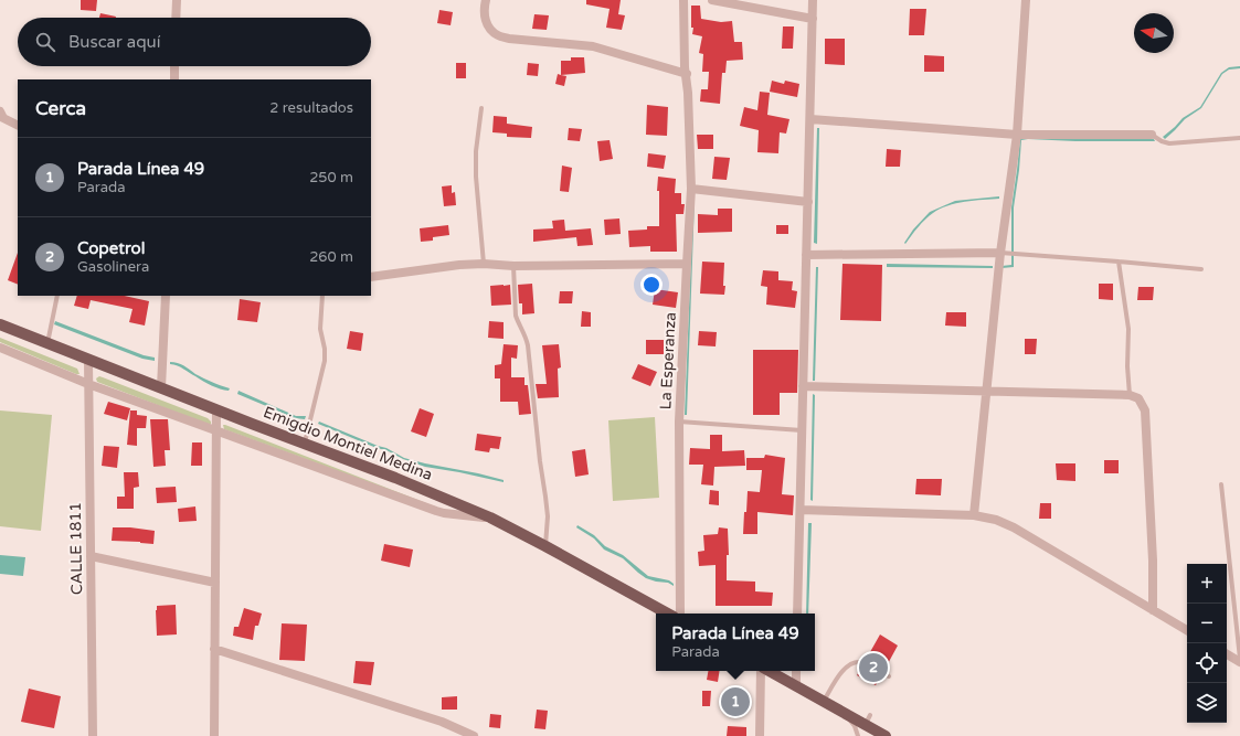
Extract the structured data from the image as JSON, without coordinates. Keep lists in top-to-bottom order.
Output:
{
  "streets": {
    "main road": ["Emigdio Montiel Medina"],
    "street": ["La Esperanza", "CALLE 1811"]
  },
  "crossings": [
    ["Emigdio Montiel Medina", "CALLE 1811"]
  ],
  "north": "left",
  "page": {
    "search": "Buscar aquí",
    "heading": ["Cerca", "2 resultados"],
    "list": [
      {
        "mark": "1",
        "name": "Parada Línea 49",
        "note": "Parada",
        "value": "250 m"
      },
      {
        "mark": "2",
        "name": "Copetrol",
        "note": "Gasolinera",
        "value": "260 m"
      }
    ],
    "map_buttons": ["+", "−"],
    "popup": ["Parada Línea 49", "Parada"],
    "pins": ["2", "1"]
  }
}
